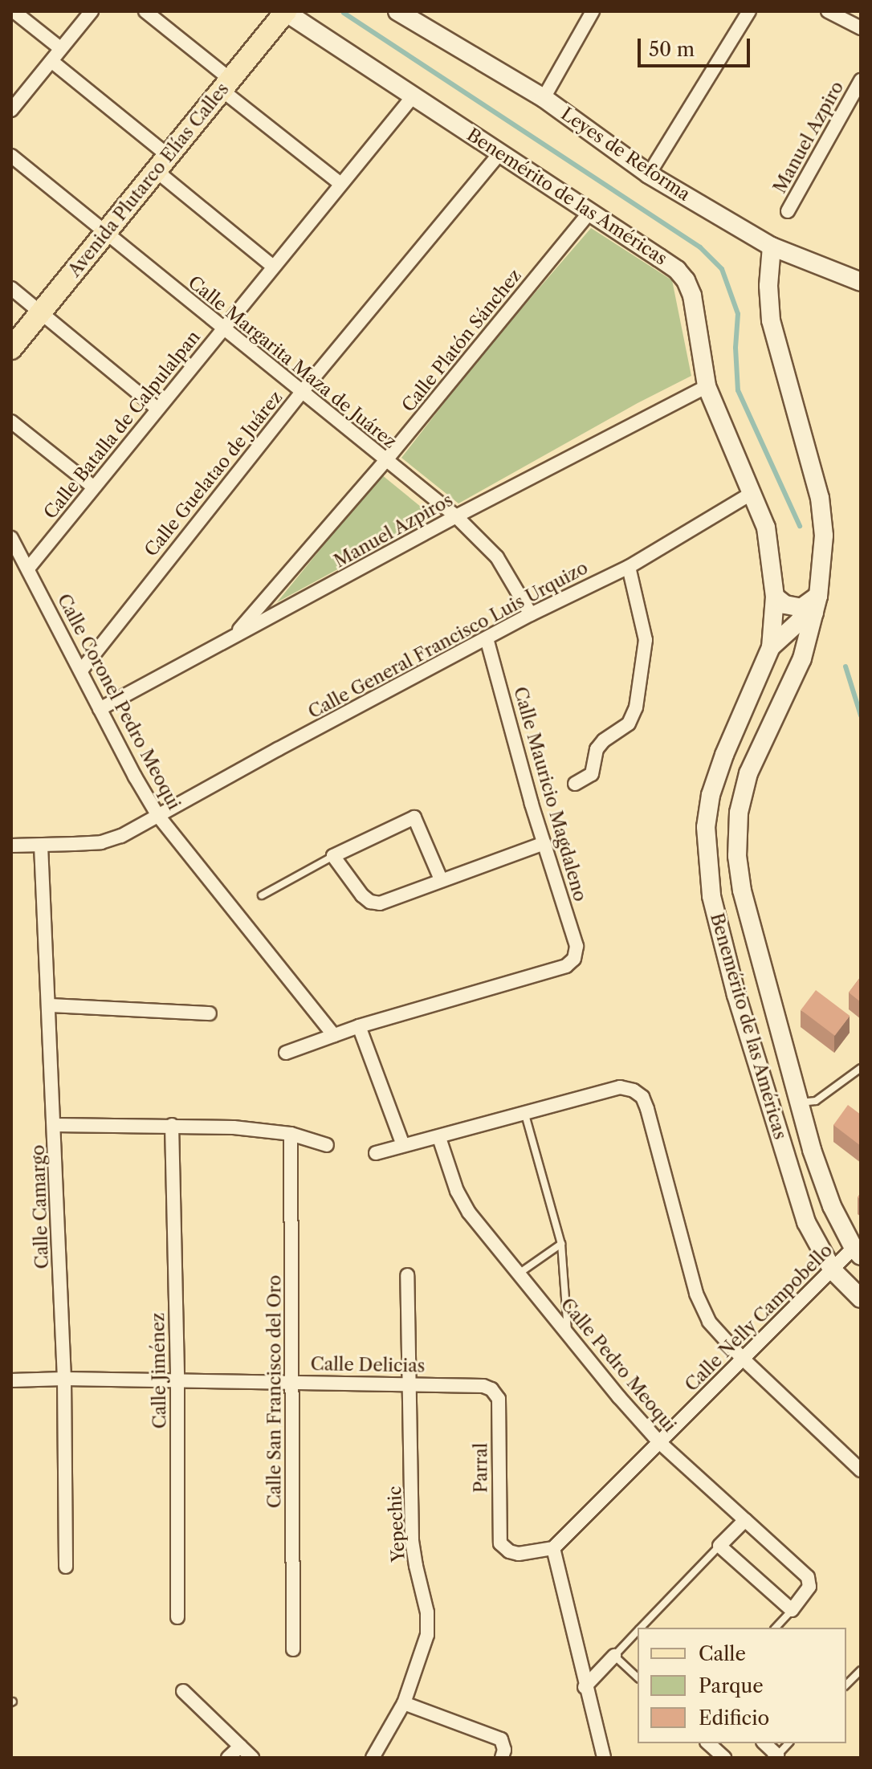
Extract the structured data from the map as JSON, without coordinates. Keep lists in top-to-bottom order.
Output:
{
  "streets": {
    "main road": ["Avenida Plutarco Elías Calles"],
    "street": [
      "Manuel Azpiro",
      "Leyes de Reforma",
      "Benemérito de las Américas",
      "Calle Platón Sánchez",
      "Calle Margarita Maza de Juárez",
      "Calle Batalla de Calpulalpan",
      "Calle Guelatao de Juárez",
      "Manuel Azpiros",
      "Calle General Francisco Luis Urquizo",
      "Calle Coronel Pedro Meoqui",
      "Calle Mauricio Magdaleno",
      "Calle Camargo",
      "Calle Nelly Campobello",
      "Calle Delicias",
      "Calle Pedro Meoqui",
      "Calle Jiménez",
      "Calle San Francisco del Oro",
      "Parral",
      "Yepechic"
    ]
  },
  "crossings": [
    ["Leyes de Reforma", "Benemérito de las Américas"],
    ["Avenida Plutarco Elías Calles", "Benemérito de las Américas"],
    ["Avenida Plutarco Elías Calles", "Calle Margarita Maza de Juárez"],
    ["Benemérito de las Américas", "Calle Platón Sánchez"],
    ["Benemérito de las Américas", "Calle Batalla de Calpulalpan"],
    ["Benemérito de las Américas", "Calle Guelatao de Juárez"],
    ["Benemérito de las Américas", "Manuel Azpiros"],
    ["Benemérito de las Américas", "Calle General Francisco Luis Urquizo"],
    ["Benemérito de las Américas", "Calle Nelly Campobello"],
    ["Calle Platón Sánchez", "Calle Margarita Maza de Juárez"],
    ["Calle Platón Sánchez", "Manuel Azpiros"],
    ["Calle Margarita Maza de Juárez", "Calle Batalla de Calpulalpan"],
    ["Calle Margarita Maza de Juárez", "Calle Guelatao de Juárez"],
    ["Calle Margarita Maza de Juárez", "Manuel Azpiros"],
    ["Calle Margarita Maza de Juárez", "Calle General Francisco Luis Urquizo"],
    ["Calle Batalla de Calpulalpan", "Calle Coronel Pedro Meoqui"],
    ["Calle Guelatao de Juárez", "Calle Coronel Pedro Meoqui"],
    ["Manuel Azpiros", "Calle Coronel Pedro Meoqui"],
    ["Calle General Francisco Luis Urquizo", "Calle Coronel Pedro Meoqui"],
    ["Calle General Francisco Luis Urquizo", "Calle Mauricio Magdaleno"],
    ["Calle General Francisco Luis Urquizo", "Calle Camargo"],
    ["Calle Camargo", "Calle Delicias"],
    ["Calle Nelly Campobello", "Calle Pedro Meoqui"],
    ["Calle Nelly Campobello", "Parral"],
    ["Calle Delicias", "Calle Jiménez"],
    ["Calle Delicias", "Calle San Francisco del Oro"],
    ["Calle Delicias", "Parral"],
    ["Calle Delicias", "Yepechic"]
  ],
  "legend": ["Calle", "Parque", "Edificio"],
  "scale_bar": "50 m"
}
